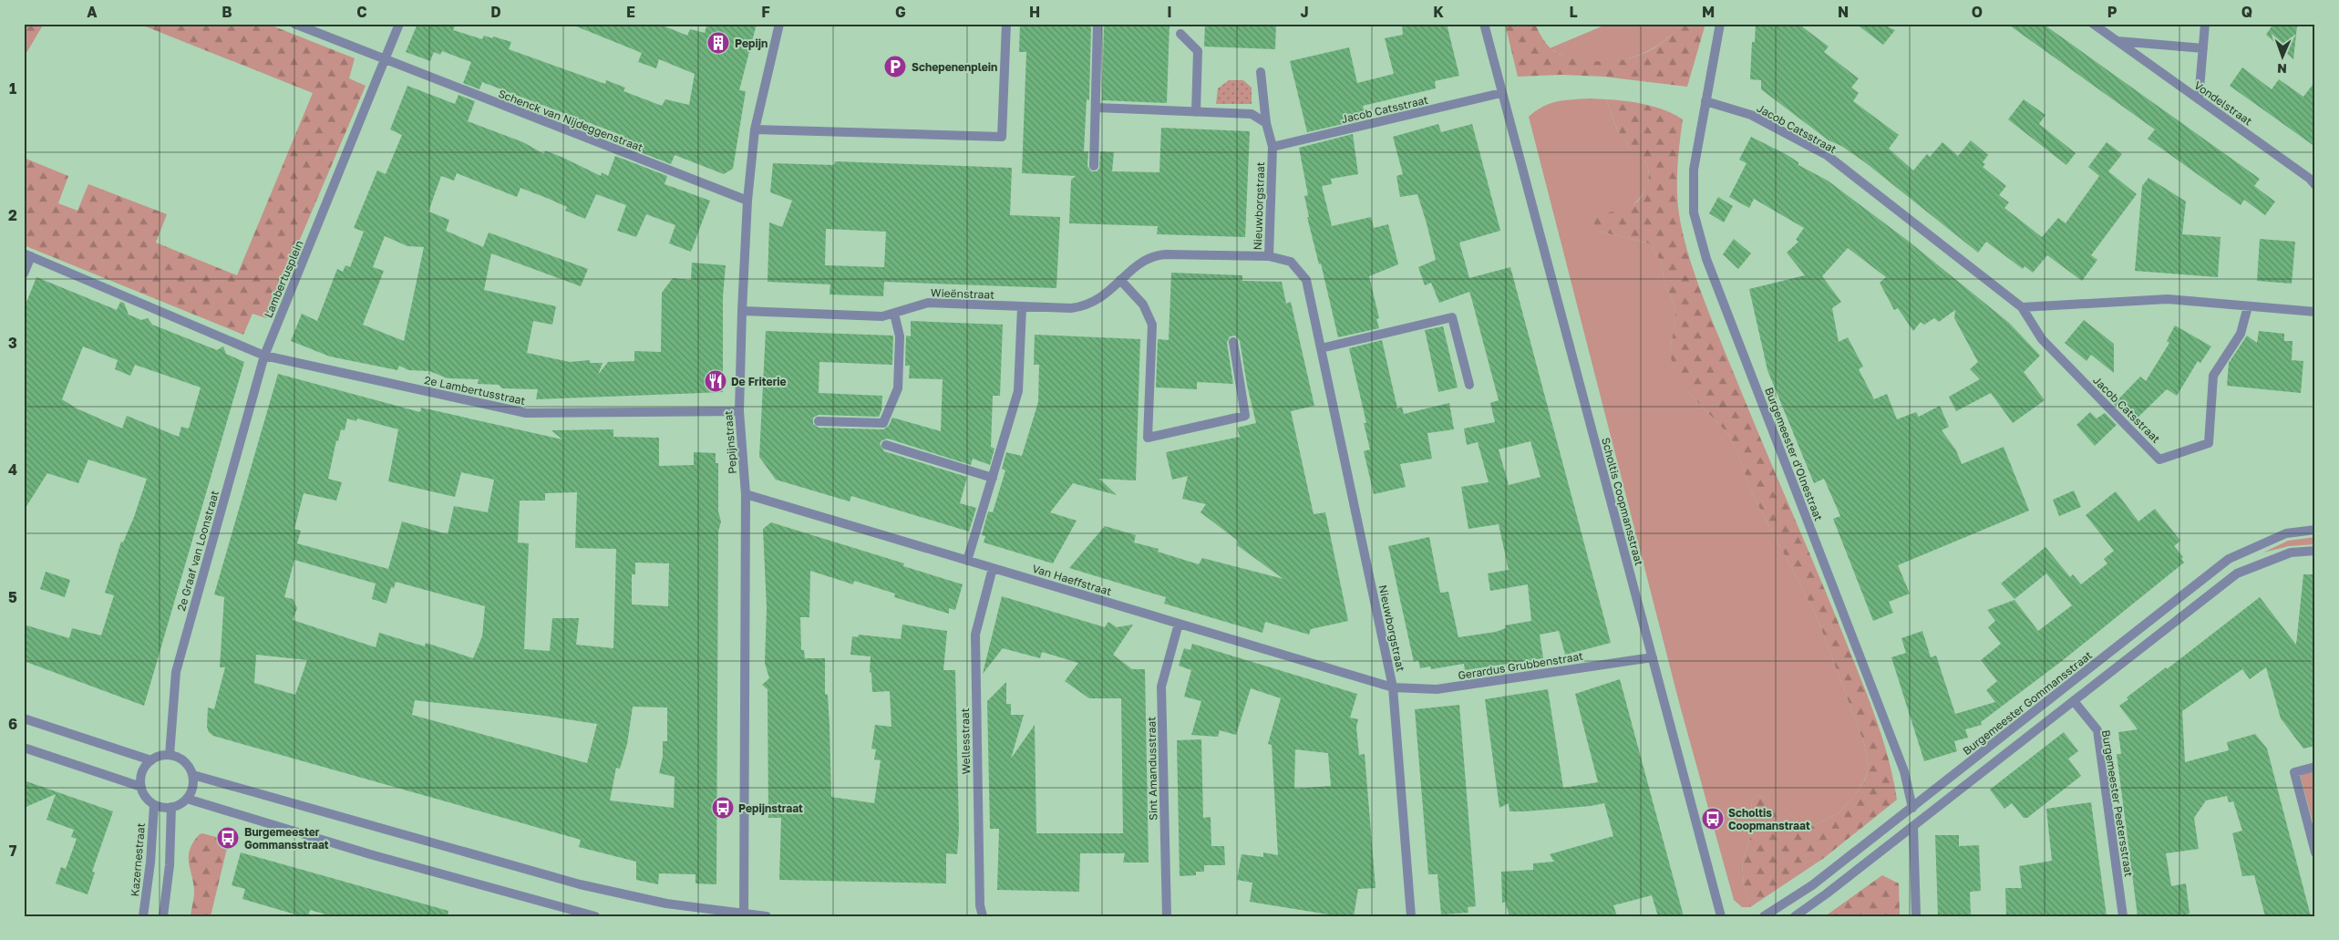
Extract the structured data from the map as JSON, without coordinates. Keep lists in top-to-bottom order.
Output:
{
  "streets": {
    "street": [
      "Vondelstraat",
      "Jacob Catsstraat",
      "Schenck van Nijdeggenstraat",
      "Nieuwborgstraat",
      "Lambertusplein",
      "Wieënstraat",
      "2e Lambertusstraat",
      "Pepijnstraat",
      "Burgemeester d'Olnestraat",
      "Scholtis Coopmansstraat",
      "2e Graaf van Loonstraat",
      "Van Haeffstraat",
      "Gerardus Grubbenstraat",
      "Burgemeester Gommansstraat",
      "Wellesstraat",
      "Sint Amandusstraat",
      "Burgemeester Peetersstraat",
      "Kazernestraat"
    ]
  },
  "crossings": [
    ["Jacob Catsstraat", "Nieuwborgstraat"],
    ["Jacob Catsstraat", "Burgemeester d'Olnestraat"],
    ["Jacob Catsstraat", "Scholtis Coopmansstraat"],
    ["Schenck van Nijdeggenstraat", "Lambertusplein"],
    ["Schenck van Nijdeggenstraat", "Pepijnstraat"],
    ["Nieuwborgstraat", "Wieënstraat"],
    ["Nieuwborgstraat", "Van Haeffstraat"],
    ["Nieuwborgstraat", "Gerardus Grubbenstraat"],
    ["Lambertusplein", "2e Lambertusstraat"],
    ["Lambertusplein", "2e Graaf van Loonstraat"],
    ["Wieënstraat", "Pepijnstraat"],
    ["2e Lambertusstraat", "Pepijnstraat"],
    ["2e Lambertusstraat", "2e Graaf van Loonstraat"],
    ["Pepijnstraat", "Van Haeffstraat"],
    ["Burgemeester d'Olnestraat", "Burgemeester Gommansstraat"],
    ["Scholtis Coopmansstraat", "Gerardus Grubbenstraat"],
    ["2e Graaf van Loonstraat", "Kazernestraat"],
    ["Van Haeffstraat", "Gerardus Grubbenstraat"],
    ["Van Haeffstraat", "Wellesstraat"],
    ["Van Haeffstraat", "Sint Amandusstraat"]
  ],
  "places": {
    "building": ["Pepijn"],
    "parking": ["Schepenenplein"],
    "restaurant": ["De Friterie"],
    "bus stop": ["Pepijnstraat", "Scholtis Coopmanstraat", "Burgemeester Gommansstraat"]
  },
  "north": "bottom",
  "grid": {
    "columns": [
      "A",
      "B",
      "C",
      "D",
      "E",
      "F",
      "G",
      "H",
      "I",
      "J",
      "K",
      "L",
      "M",
      "N",
      "O",
      "P",
      "Q"
    ],
    "rows": [
      "1",
      "2",
      "3",
      "4",
      "5",
      "6",
      "7"
    ]
  }
}
